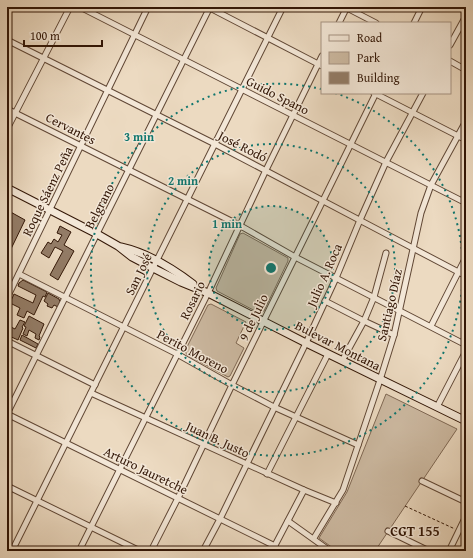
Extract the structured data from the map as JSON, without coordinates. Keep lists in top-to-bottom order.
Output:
{
  "streets": {
    "main road": ["Bulevar Montana"],
    "street": [
      "Guido Spano",
      "Cervantes",
      "José Rodó",
      "Roque Sáenz Peña",
      "Belgrano",
      "San José",
      "Julio A. Roca",
      "Rosario",
      "Santiago Díaz",
      "9 de Julio",
      "Perito Moreno",
      "Juan B. Justo",
      "Arturo Jauretche"
    ]
  },
  "crossings": [
    ["Guido Spano", "Roque Sáenz Peña"],
    ["Guido Spano", "Belgrano"],
    ["Guido Spano", "San José"],
    ["Guido Spano", "Julio A. Roca"],
    ["Guido Spano", "Rosario"],
    ["Guido Spano", "Santiago Díaz"],
    ["Guido Spano", "9 de Julio"],
    ["Cervantes", "Roque Sáenz Peña"],
    ["Cervantes", "Belgrano"],
    ["Cervantes", "San José"],
    ["Cervantes", "Julio A. Roca"],
    ["Cervantes", "Rosario"],
    ["Cervantes", "Santiago Díaz"],
    ["Cervantes", "9 de Julio"],
    ["José Rodó", "Roque Sáenz Peña"],
    ["José Rodó", "Belgrano"],
    ["José Rodó", "San José"],
    ["José Rodó", "Julio A. Roca"],
    ["José Rodó", "Rosario"],
    ["José Rodó", "Santiago Díaz"],
    ["José Rodó", "9 de Julio"],
    ["Roque Sáenz Peña", "Bulevar Montana"],
    ["Roque Sáenz Peña", "Perito Moreno"],
    ["Belgrano", "Bulevar Montana"],
    ["Belgrano", "Perito Moreno"],
    ["Belgrano", "Arturo Jauretche"],
    ["San José", "Bulevar Montana"],
    ["San José", "Perito Moreno"],
    ["San José", "Juan B. Justo"],
    ["San José", "Arturo Jauretche"],
    ["Julio A. Roca", "Bulevar Montana"],
    ["Julio A. Roca", "Perito Moreno"],
    ["Julio A. Roca", "Juan B. Justo"],
    ["Julio A. Roca", "Arturo Jauretche"],
    ["Rosario", "Bulevar Montana"],
    ["Rosario", "Perito Moreno"],
    ["Rosario", "Juan B. Justo"],
    ["Rosario", "Arturo Jauretche"],
    ["Santiago Díaz", "Bulevar Montana"],
    ["Santiago Díaz", "Perito Moreno"],
    ["Santiago Díaz", "Juan B. Justo"],
    ["9 de Julio", "Bulevar Montana"],
    ["9 de Julio", "Perito Moreno"],
    ["9 de Julio", "Juan B. Justo"],
    ["9 de Julio", "Arturo Jauretche"]
  ],
  "districts": ["CGT 155"],
  "legend": ["Road", "Park", "Building"],
  "scale_bar": "100 m",
  "rings": ["3 min", "2 min", "1 min"]
}
